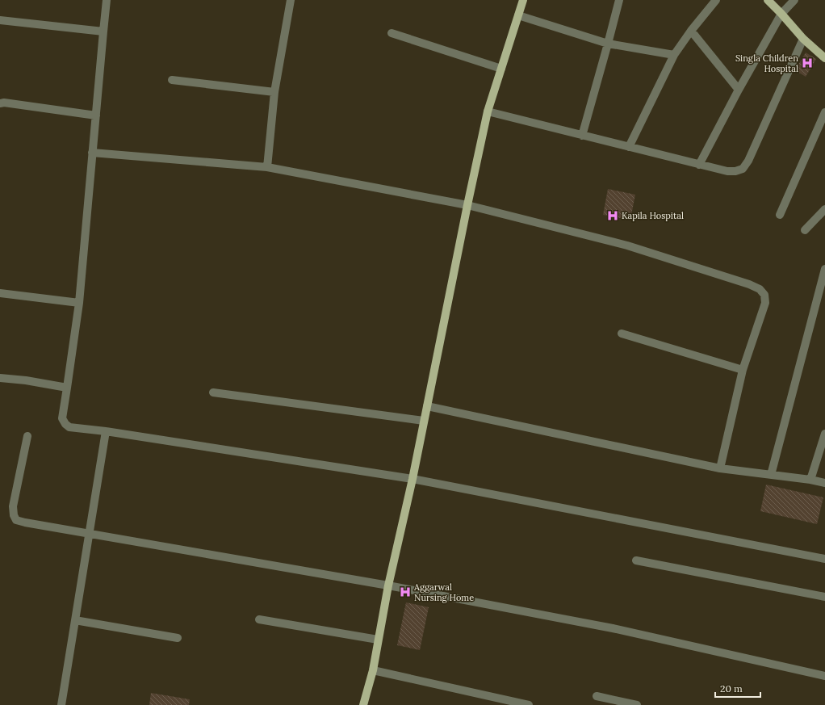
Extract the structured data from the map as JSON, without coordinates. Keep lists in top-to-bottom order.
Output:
{
  "places": {
    "hospital": ["Singla Children Hospital", "Kapila Hospital", "Aggarwal Nursing Home"]
  },
  "scale_bar": "20 m"
}
